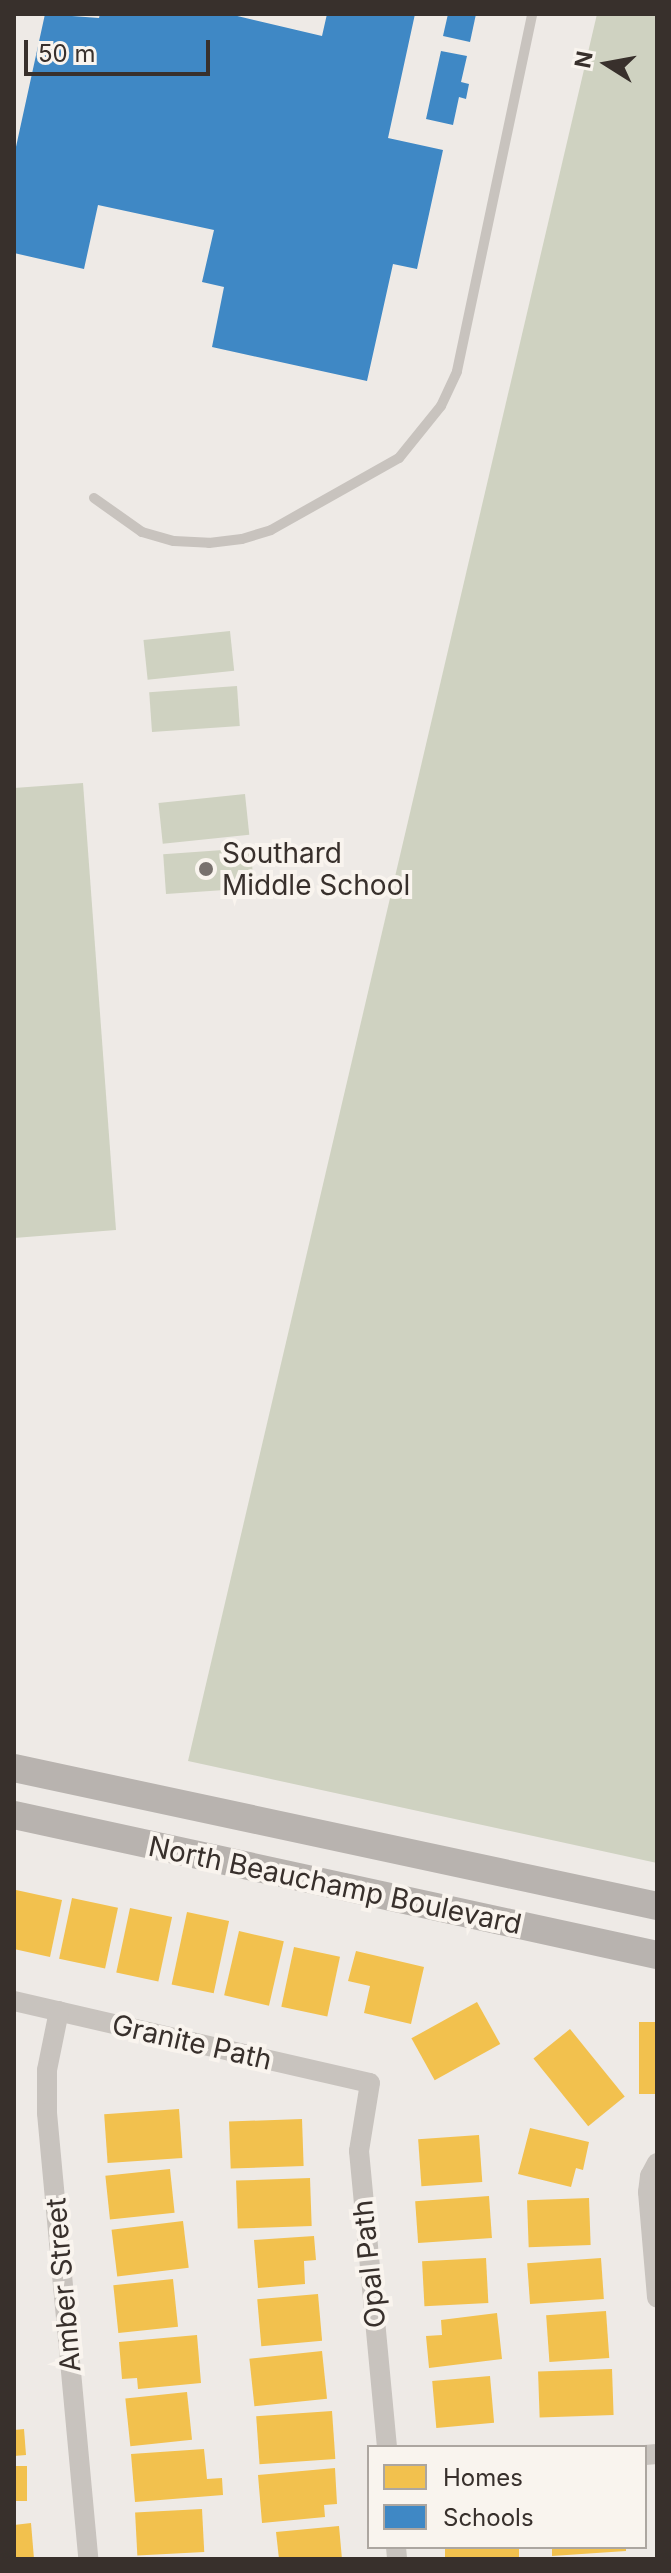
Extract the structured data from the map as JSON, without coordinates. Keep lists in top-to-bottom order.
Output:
{
  "streets": {
    "street": [
      "North Beauchamp Boulevard",
      "Granite Path",
      "Opal Path",
      "Amber Street"
    ]
  },
  "crossings": [
    ["Granite Path", "Opal Path"],
    ["Granite Path", "Amber Street"]
  ],
  "places": ["Southard Middle School"],
  "legend": ["Homes", "Schools"],
  "scale_bar": "50 m",
  "north": "left"
}
